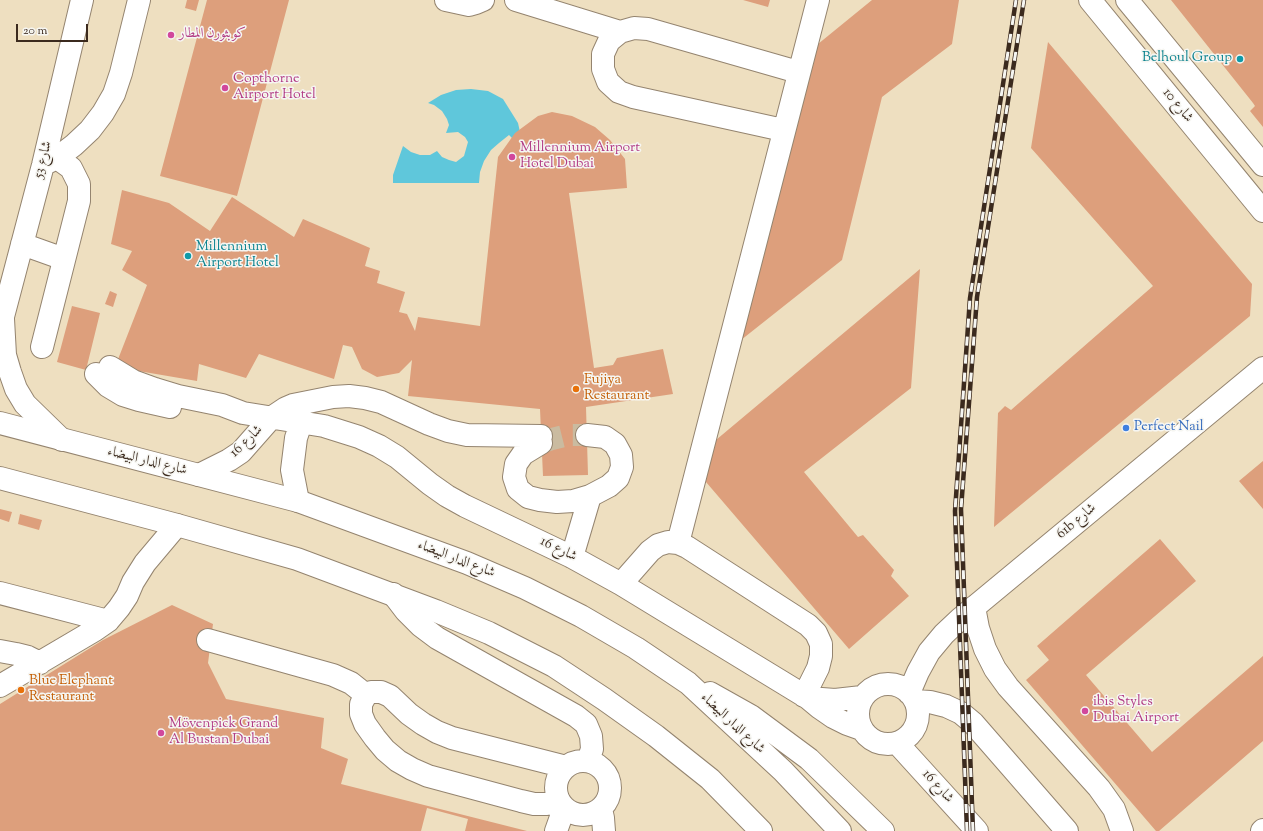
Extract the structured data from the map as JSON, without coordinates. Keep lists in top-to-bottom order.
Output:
{
  "streets": {
    "main road": [
      "شارع 10",
      "شارع 53",
      "شارع 16",
      "شارع الدار البيضاء",
      "61b شارع"
    ]
  },
  "crossings": [
    ["شارع 53", "شارع الدار البيضاء"],
    ["شارع 16", "شارع الدار البيضاء"],
    ["شارع 16", "61b شارع"]
  ],
  "places": [
    "كوبثورن المطار",
    "Belhoul Group",
    "Copthorne Airport Hotel",
    "Millennium Airport Hotel Dubai",
    "Millennium Airport Hotel",
    "Fujiya Restaurant",
    "Perfect Nail",
    "Blue Elephant Restaurant",
    "ibis Styles Dubai Airport",
    "Mövenpick Grand Al Bustan Dubai"
  ],
  "scale_bar": "20 m"
}
